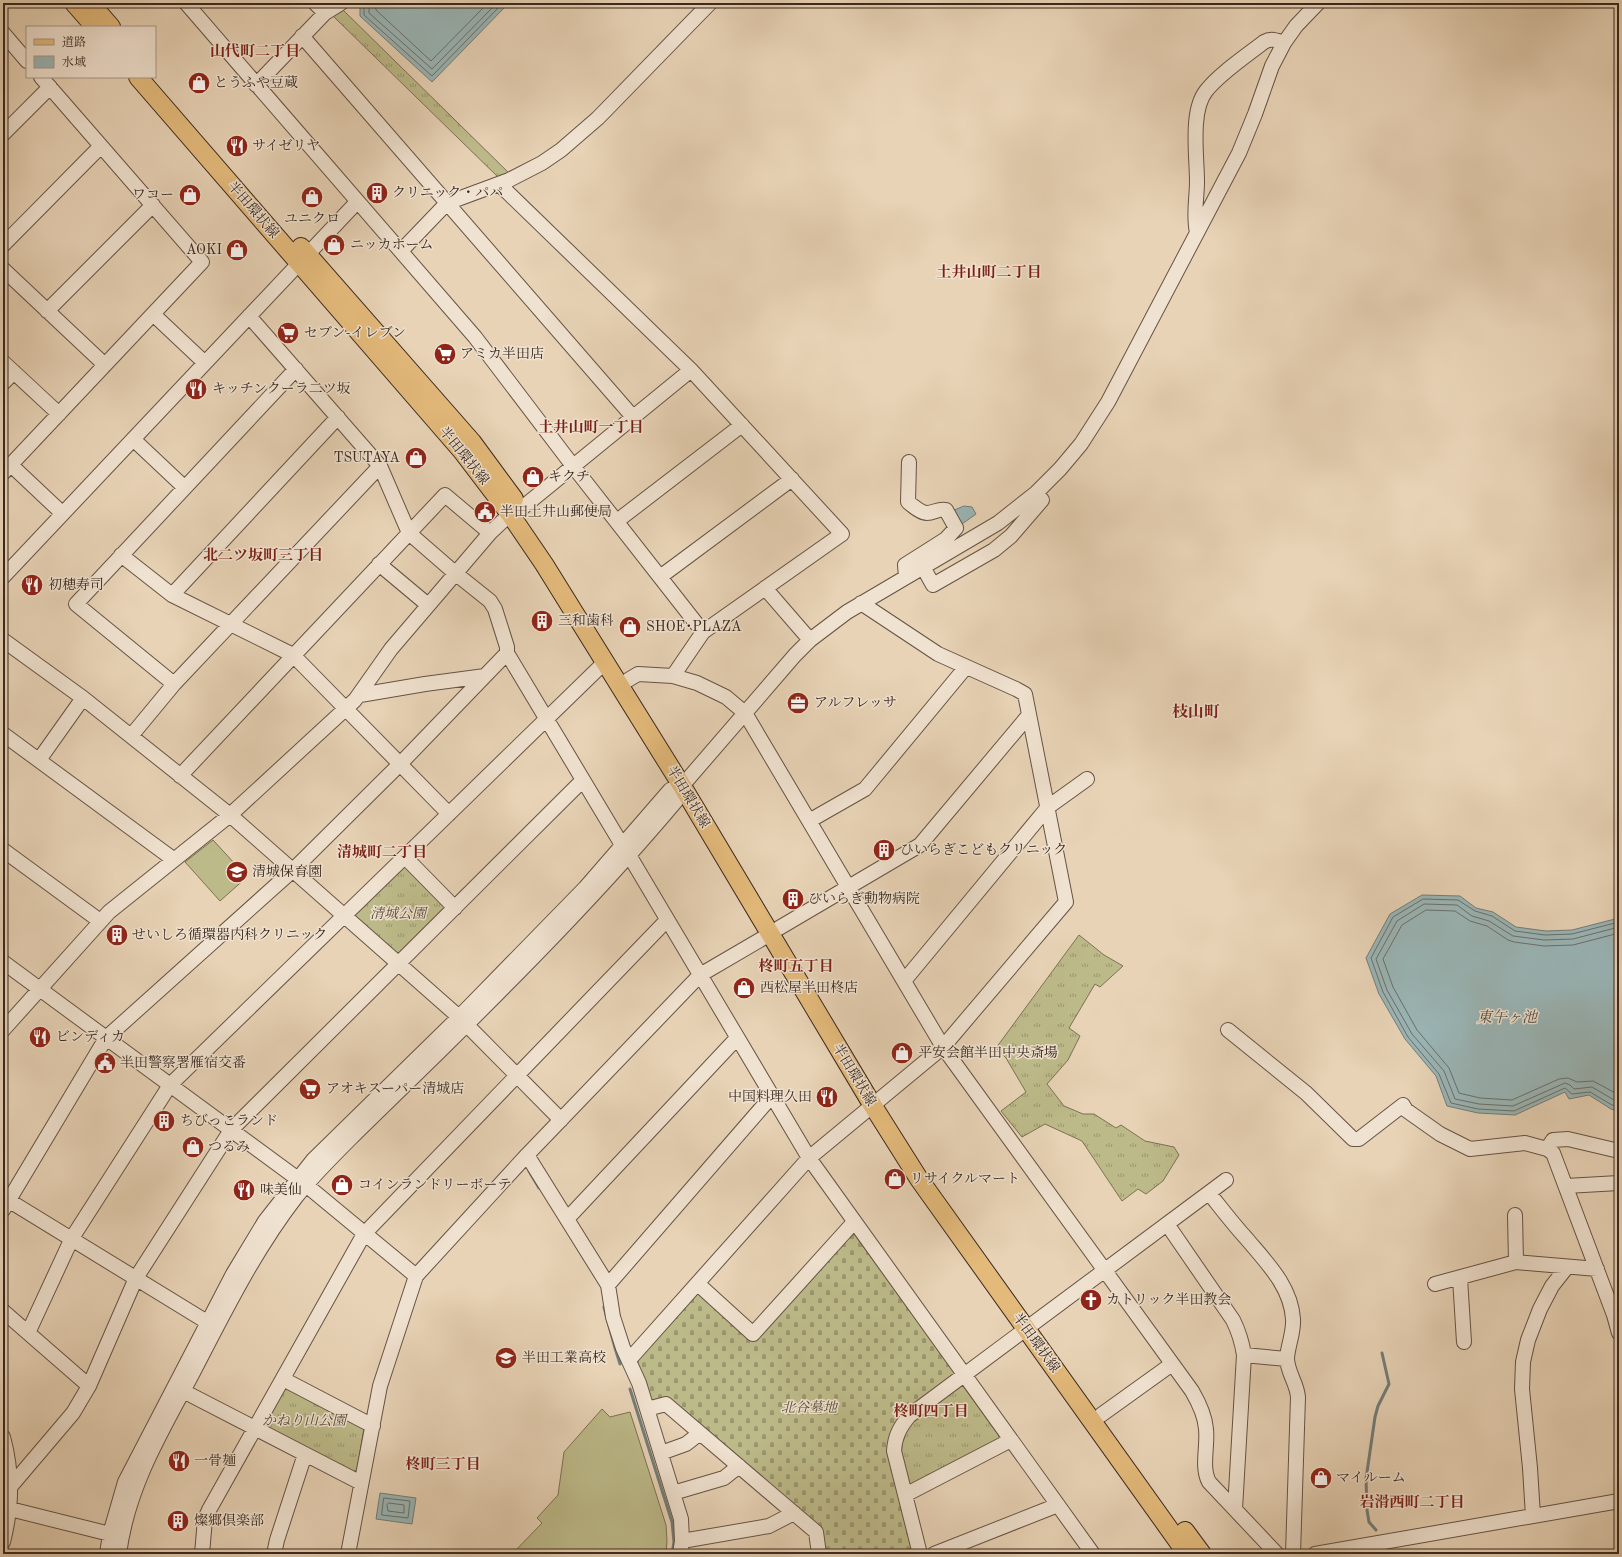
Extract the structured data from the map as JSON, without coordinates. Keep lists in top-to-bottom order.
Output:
{
  "streets": {
    "main road": ["半田環状線"]
  },
  "districts": [
    "山代町二丁目",
    "土井山町二丁目",
    "土井山町一丁目",
    "北二ツ坂町三丁目",
    "枝山町",
    "清城町二丁目",
    "柊町五丁目",
    "柊町四丁目",
    "柊町三丁目",
    "岩滑西町二丁目"
  ],
  "water": ["東午ヶ池"],
  "parks": ["清城公園", "北谷墓地", "かねり山公園"],
  "places": {
    "shop": [
      "とうふや豆蔵",
      "ワコー",
      "ユニクロ",
      "ニッカホーム",
      "AOKI",
      "TSUTAYA",
      "キクチ",
      "SHOE･PLAZA",
      "西松屋半田柊店",
      "平安会館半田中央斎場",
      "つるみ",
      "リサイクルマート",
      "コインランドリーボーテ",
      "マイルーム"
    ],
    "restaurant": [
      "サイゼリヤ",
      "キッチンクーラ二ツ坂",
      "初穂寿司",
      "ビンディカ",
      "中国料理久田",
      "味美仙",
      "一骨麺"
    ],
    "building": [
      "クリニック・パパ",
      "三和歯科",
      "ひいらぎこどもクリニック",
      "ひいらぎ動物病院",
      "せいしろ循環器内科クリニック",
      "ちびっこランド",
      "燦郷倶楽部"
    ],
    "supermarket": ["セブン-イレブン", "アミカ半田店", "アオキスーパー清城店"],
    "public building": ["半田土井山郵便局", "半田警察署雁宿交番"],
    "office": ["アルフレッサ"],
    "school or university": ["清城保育園", "半田工業高校"],
    "church": ["カトリック半田教会"]
  },
  "legend": ["道路", "水域"]
}
